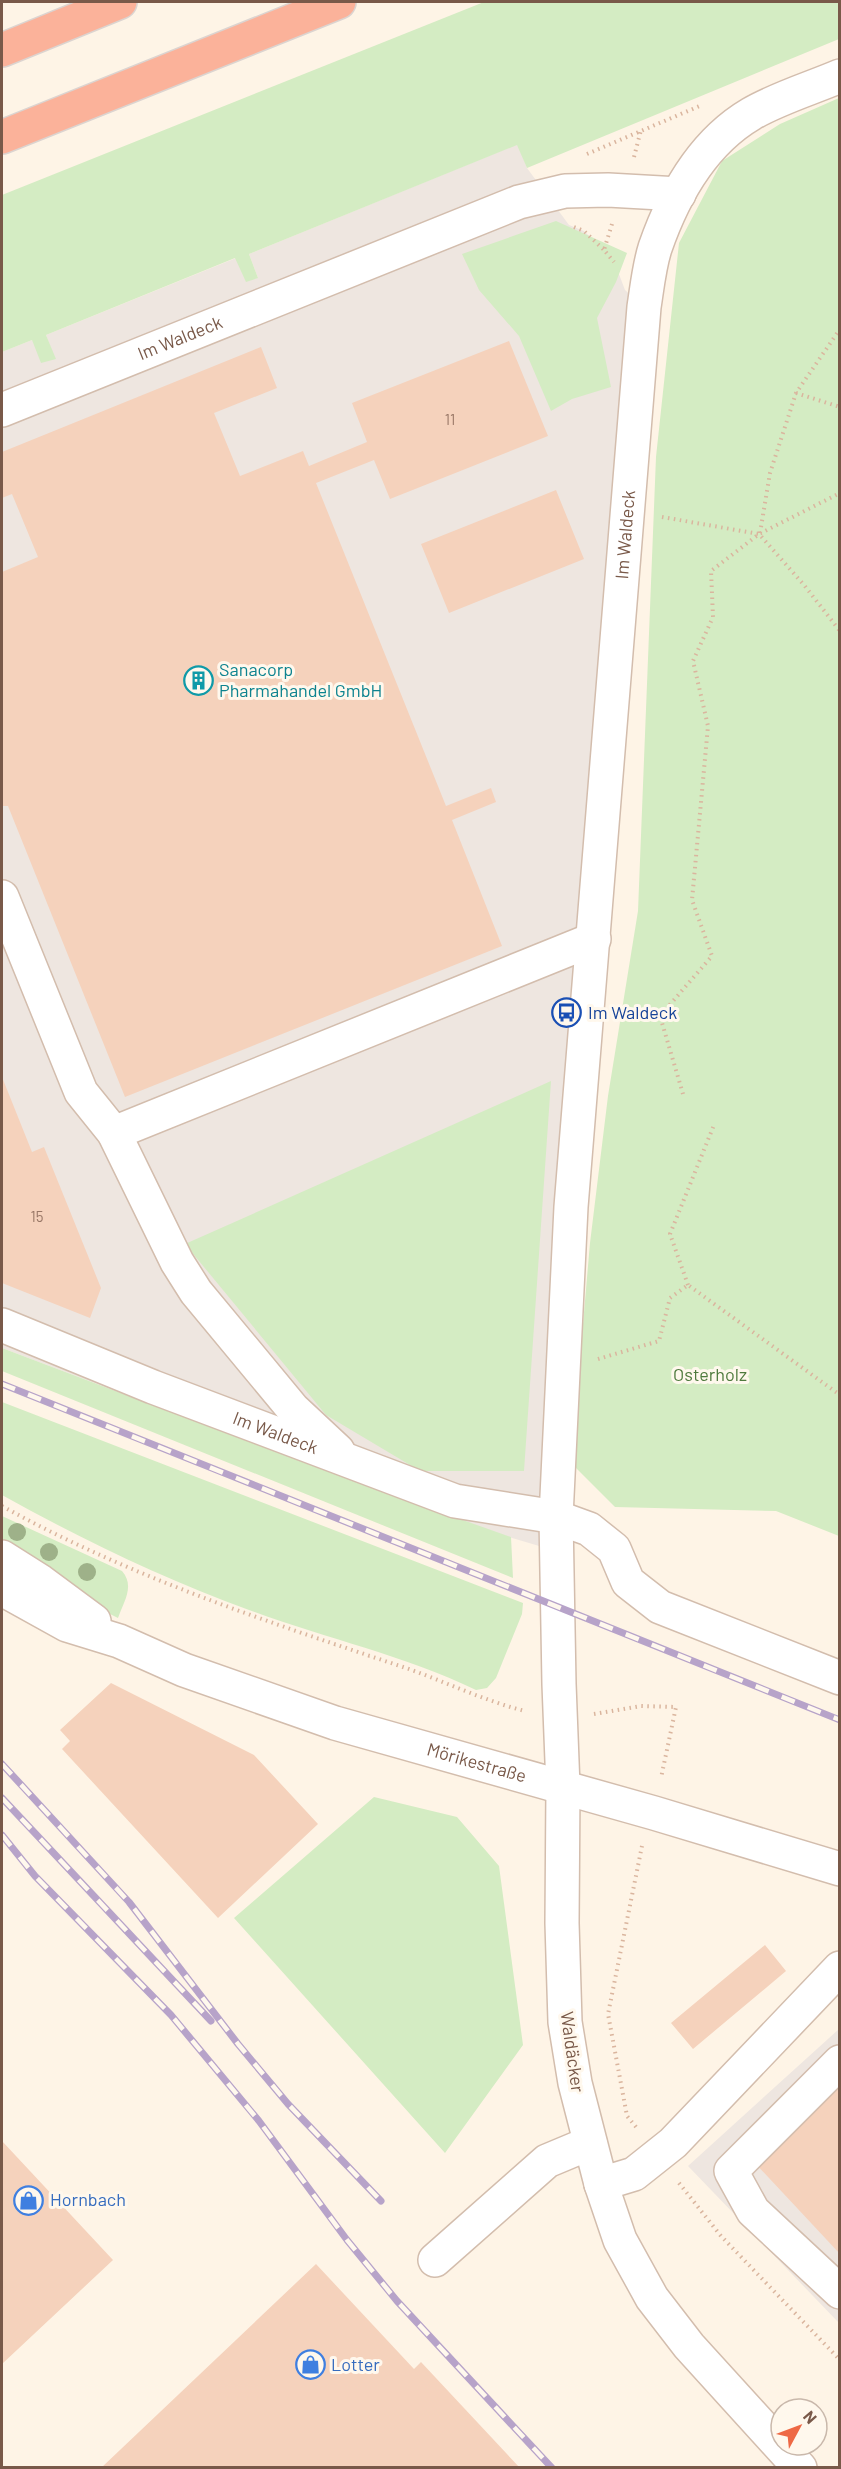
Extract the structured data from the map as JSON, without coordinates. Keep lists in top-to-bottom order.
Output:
{
  "streets": {
    "street": ["Im Waldeck", "Mörikestraße", "Waldäcker"]
  },
  "crossings": [
    ["Im Waldeck", "Waldäcker"],
    ["Mörikestraße", "Waldäcker"]
  ],
  "parks": ["Osterholz"],
  "places": {
    "building": ["Sanacorp Pharmahandel GmbH"],
    "bus stop": ["Im Waldeck"],
    "shop": ["Hornbach", "Lotter"]
  },
  "house_numbers": ["11", "15"],
  "north": "top right"
}
